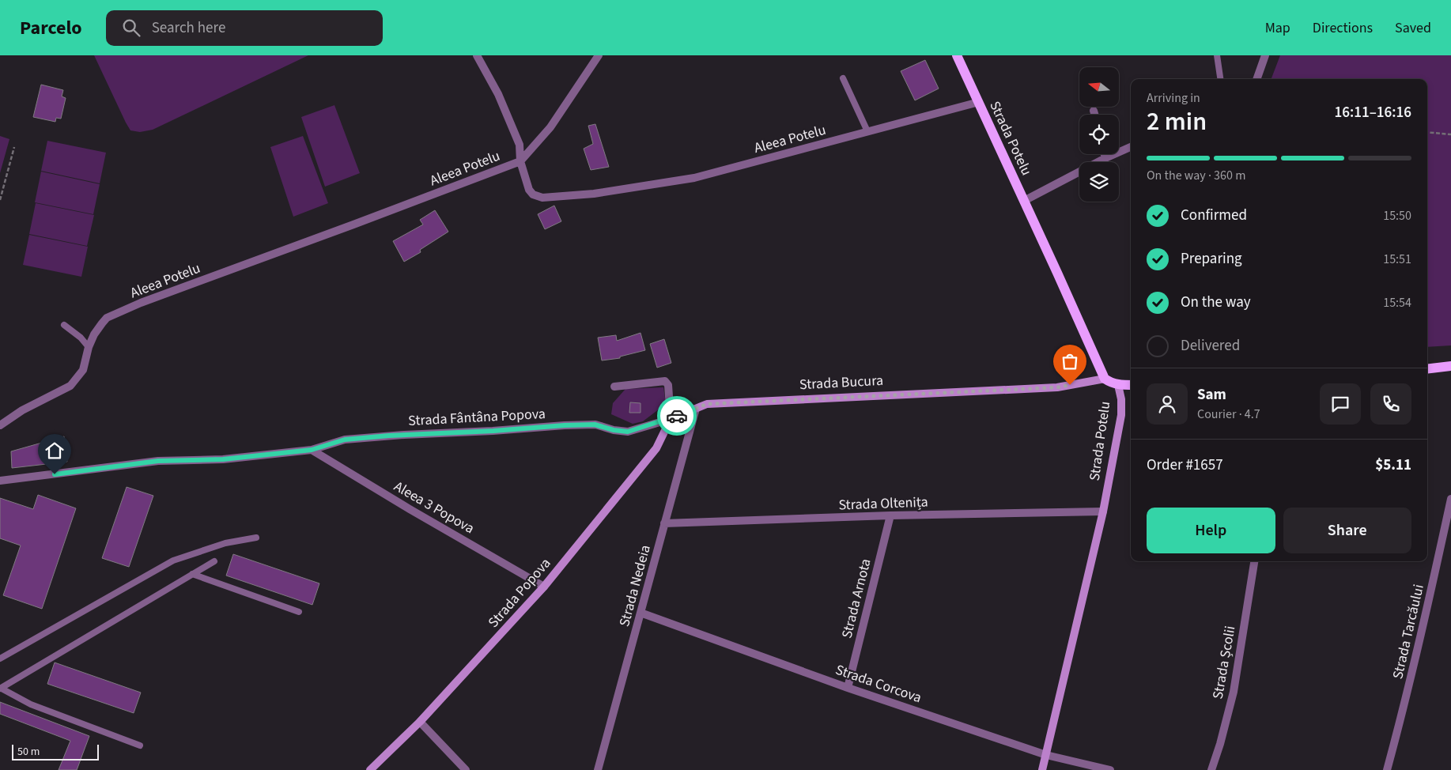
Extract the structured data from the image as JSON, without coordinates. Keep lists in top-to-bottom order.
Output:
{
  "streets": {
    "main road": ["Strada Potelu"],
    "street": [
      "Aleea Potelu",
      "Strada Bucura",
      "Strada Fântâna Popova",
      "Strada Oltenița",
      "Aleea 3 Popova",
      "Strada Nedeia",
      "Strada Popova",
      "Strada Arnota",
      "Strada Tarcăului",
      "Strada Școlii",
      "Strada Corcova"
    ]
  },
  "crossings": [
    ["Strada Potelu", "Aleea Potelu"],
    ["Strada Potelu", "Strada Bucura"],
    ["Strada Potelu", "Strada Oltenița"],
    ["Strada Potelu", "Strada Corcova"],
    ["Strada Bucura", "Strada Fântâna Popova"],
    ["Strada Bucura", "Strada Nedeia"],
    ["Strada Bucura", "Strada Popova"],
    ["Strada Fântâna Popova", "Aleea 3 Popova"],
    ["Strada Fântâna Popova", "Strada Popova"],
    ["Strada Oltenița", "Strada Nedeia"],
    ["Strada Oltenița", "Strada Arnota"],
    ["Aleea 3 Popova", "Strada Popova"],
    ["Strada Nedeia", "Strada Corcova"],
    ["Strada Arnota", "Strada Corcova"]
  ],
  "scale_bar": "50 m",
  "north": "left",
  "page": {
    "header": "Parcelo",
    "search": "Search here",
    "nav": ["Map", "Directions", "Saved"],
    "heading": ["2 min", "Arriving in", "16:11–16:16"],
    "panel": [
      "Sam",
      "Courier · 4.7",
      "Order #1657",
      "$5.11"
    ],
    "bar": "On the way · 360 m",
    "list": [
      ["Confirmed", "15:50"],
      ["Preparing", "15:51"],
      ["On the way", "15:54"],
      "Delivered"
    ],
    "buttons": ["Help", "Share"],
    "scale": "50 m"
  }
}
